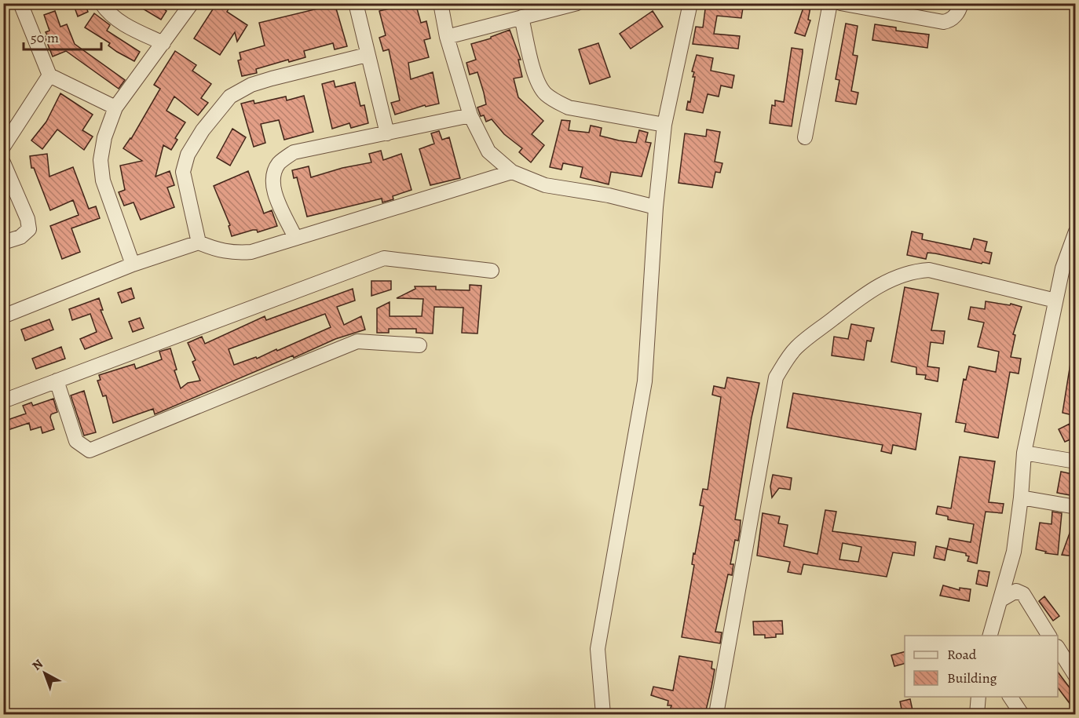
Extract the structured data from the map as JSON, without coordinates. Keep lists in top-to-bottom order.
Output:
{
  "legend": ["Road", "Building"],
  "scale_bar": "50 m",
  "north": "top left"
}
